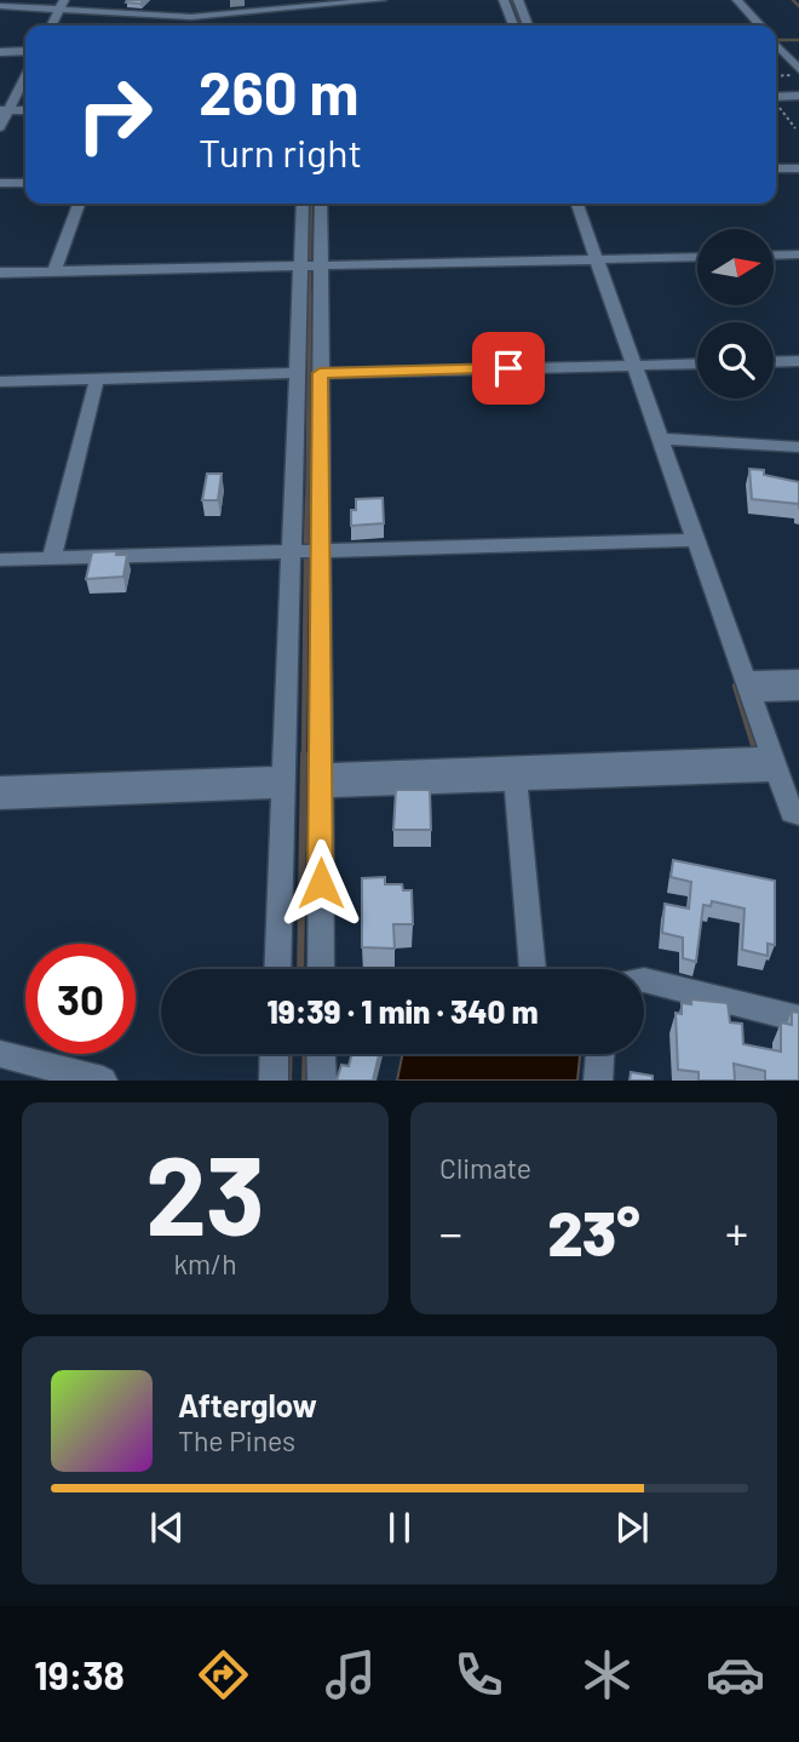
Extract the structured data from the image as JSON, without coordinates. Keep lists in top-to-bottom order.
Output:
{
  "north": "right",
  "page": {
    "turn": ["260 m", "Turn right"],
    "limit": "30",
    "trip": "19:39 · 1 min · 340 m",
    "tile": [
      ["23", "km/h"],
      "Climate"
    ],
    "heat": ["−", "23°", "+"],
    "song": ["Afterglow", "The Pines"],
    "tabs": "19:38"
  }
}
